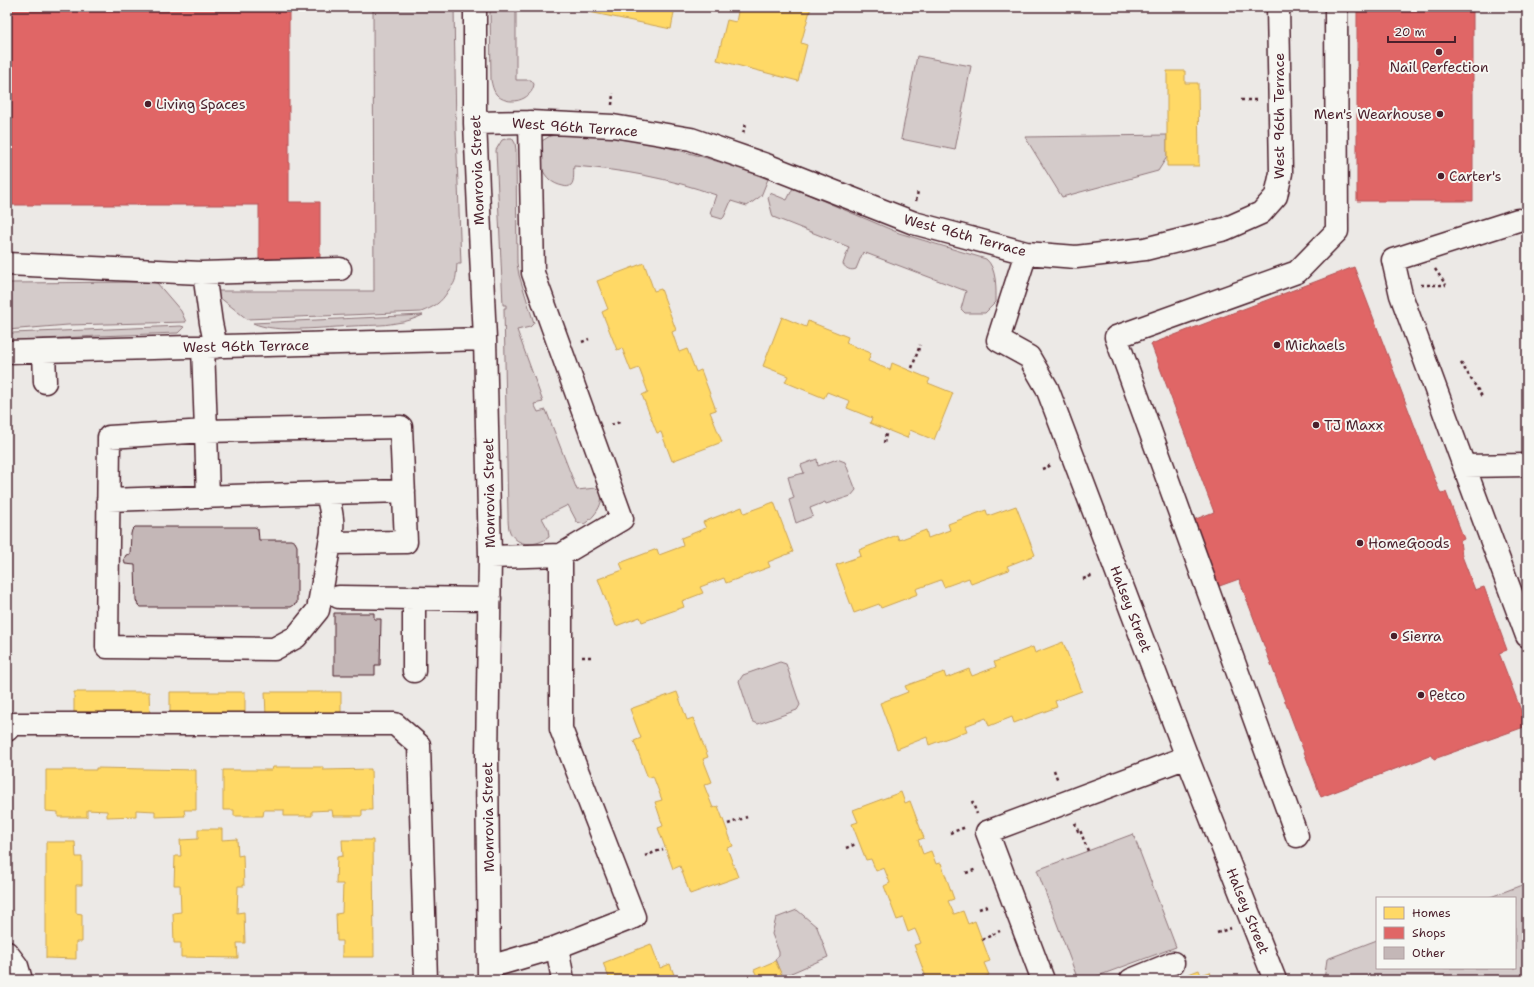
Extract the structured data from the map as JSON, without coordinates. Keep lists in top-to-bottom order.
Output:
{
  "streets": {
    "street": ["West 96th Terrace", "Monrovia Street", "Halsey Street"]
  },
  "crossings": [
    ["West 96th Terrace", "Monrovia Street"],
    ["West 96th Terrace", "Halsey Street"]
  ],
  "places": [
    "Nail Perfection",
    "Living Spaces",
    "Men's Wearhouse",
    "Carter's",
    "Michaels",
    "TJ Maxx",
    "HomeGoods",
    "Sierra",
    "Petco"
  ],
  "legend": ["Homes", "Shops", "Other"],
  "scale_bar": "20 m"
}
